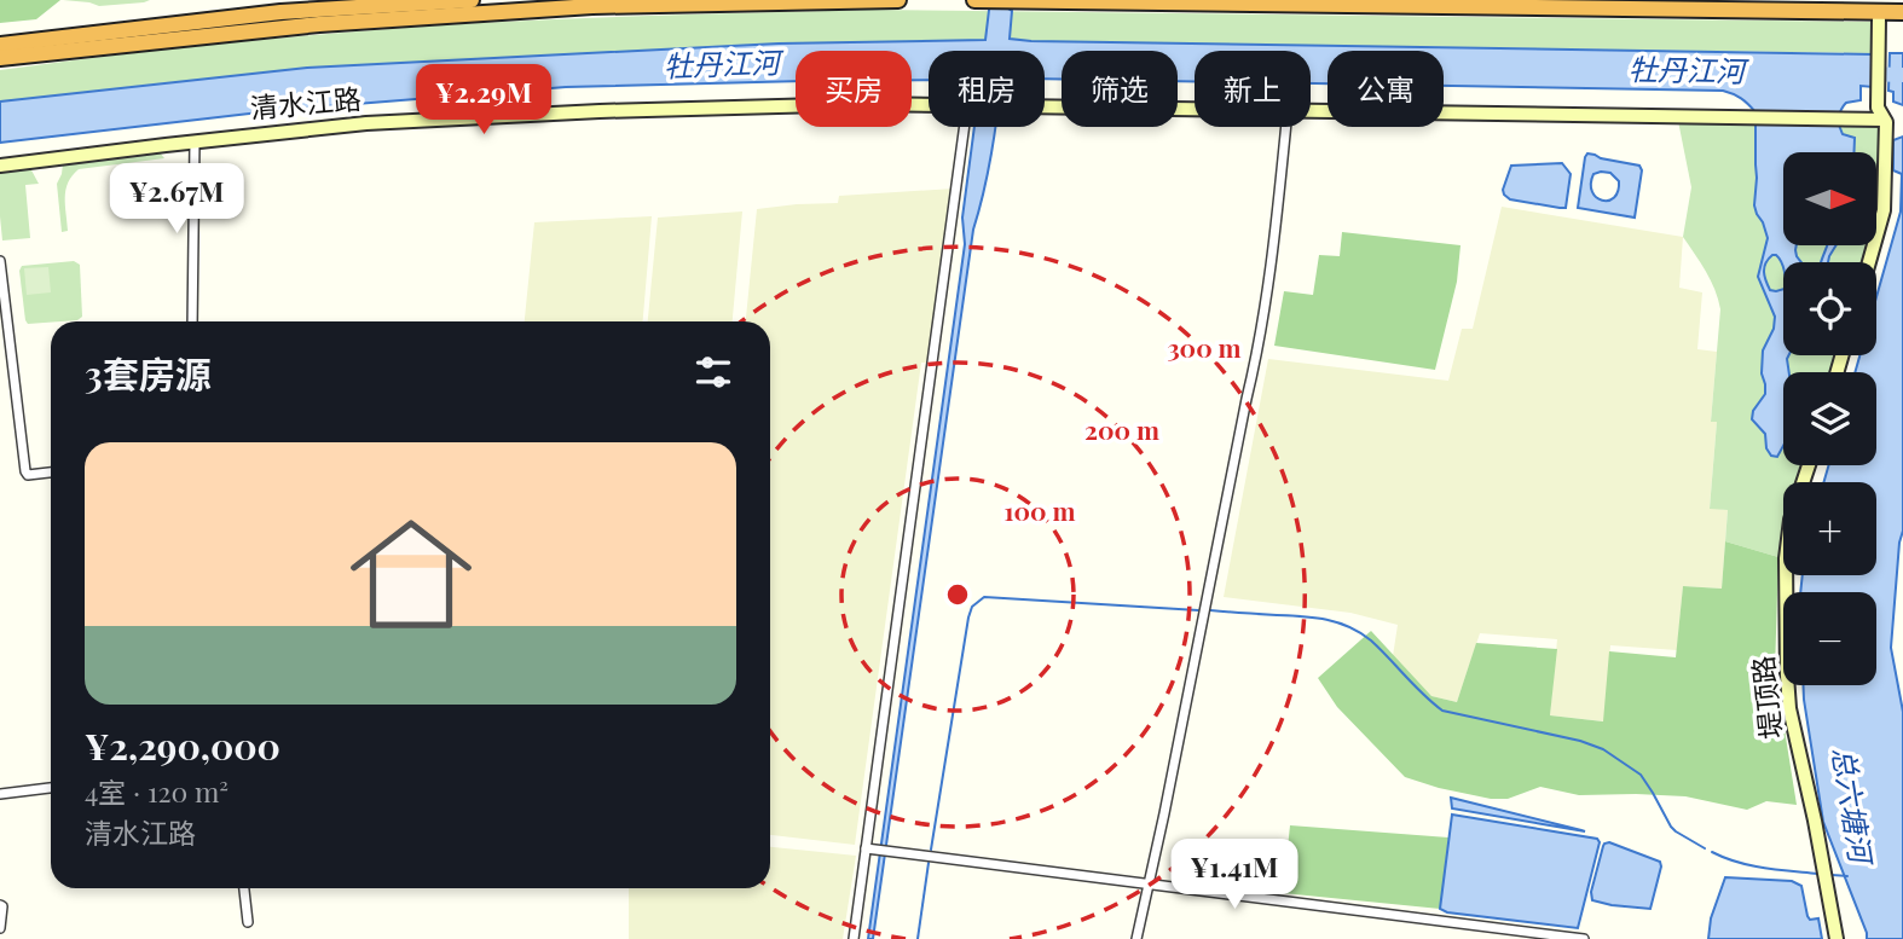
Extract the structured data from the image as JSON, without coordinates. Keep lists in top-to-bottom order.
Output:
{
  "streets": {
    "street": ["清水江路", "堤顶路"]
  },
  "water": ["牡丹江河", "总六塘河"],
  "north": "right",
  "page": {
    "chip": [
      "买房",
      "租房",
      "筛选",
      "新上",
      "公寓"
    ],
    "price": ["¥2.29M", "¥2.67M", "¥1.41M"],
    "map_buttons": ["+", "−"],
    "heading": "3套房源",
    "list": [
      {
        "name": "¥2,290,000",
        "note": "4室 · 120 m² · 清水江路"
      }
    ]
  },
  "rings": ["300 m", "200 m", "100 m"]
}
